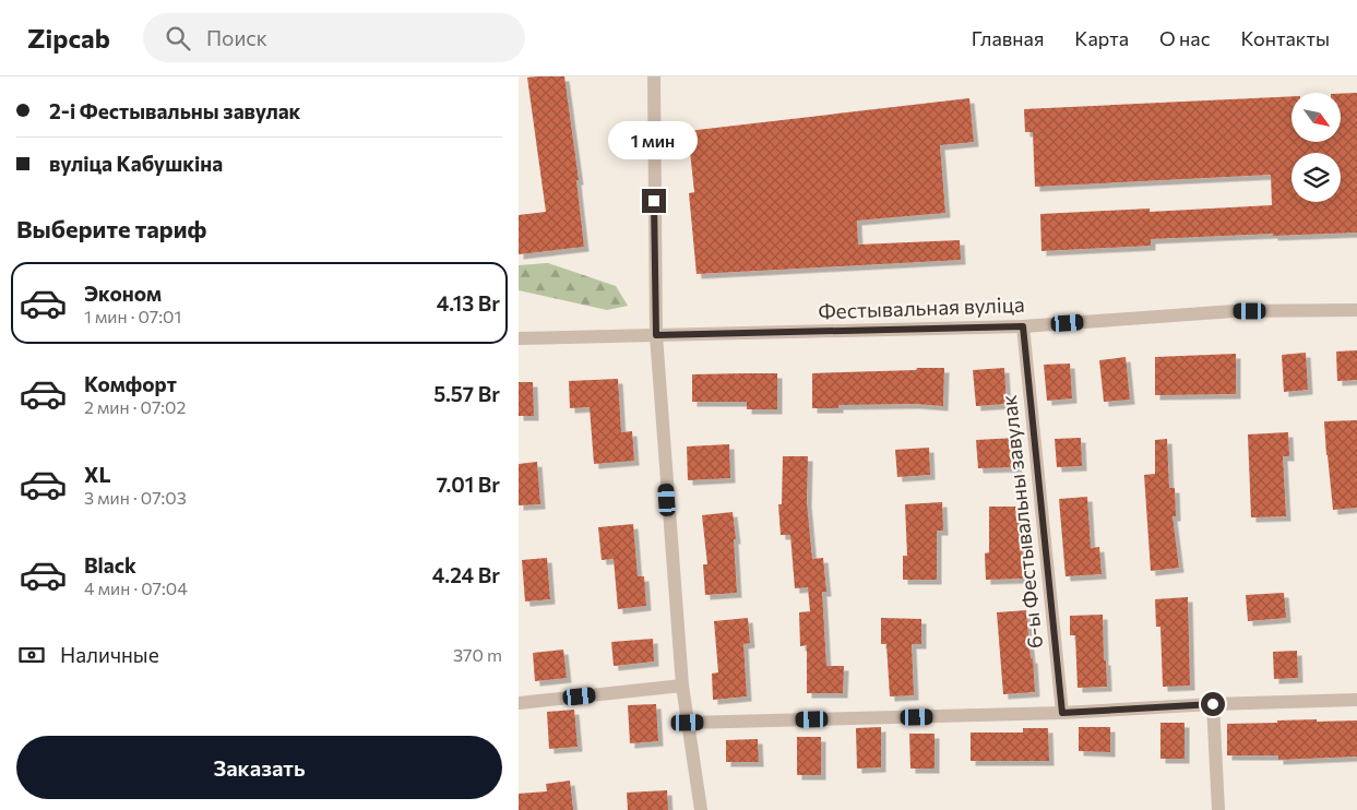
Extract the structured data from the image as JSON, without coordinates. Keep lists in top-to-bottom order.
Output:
{
  "streets": {
    "street": ["Фестывальная вуліца", "6-ы Фестывальны завулак"]
  },
  "crossings": [
    ["Фестывальная вуліца", "6-ы Фестывальны завулак"]
  ],
  "north": "bottom right",
  "page": {
    "header": "Zipcab",
    "search": "Поиск",
    "nav": [
      "Главная",
      "Карта",
      "О нас",
      "Контакты"
    ],
    "banner": ["2-і Фестывальны завулак", "вуліца Кабушкіна"],
    "bubble": "1 мин",
    "heading": "Выберите тариф",
    "list": [
      {
        "name": "Эконом",
        "note": "1 мин · 07:01",
        "value": "4.13 Br"
      },
      {
        "name": "Комфорт",
        "note": "2 мин · 07:02",
        "value": "5.57 Br"
      },
      {
        "name": "XL",
        "note": "3 мин · 07:03",
        "value": "7.01 Br"
      },
      {
        "name": "Black",
        "note": "4 мин · 07:04",
        "value": "4.24 Br"
      }
    ],
    "pay": ["Наличные", "370 m"],
    "buttons": "Заказать"
  }
}
